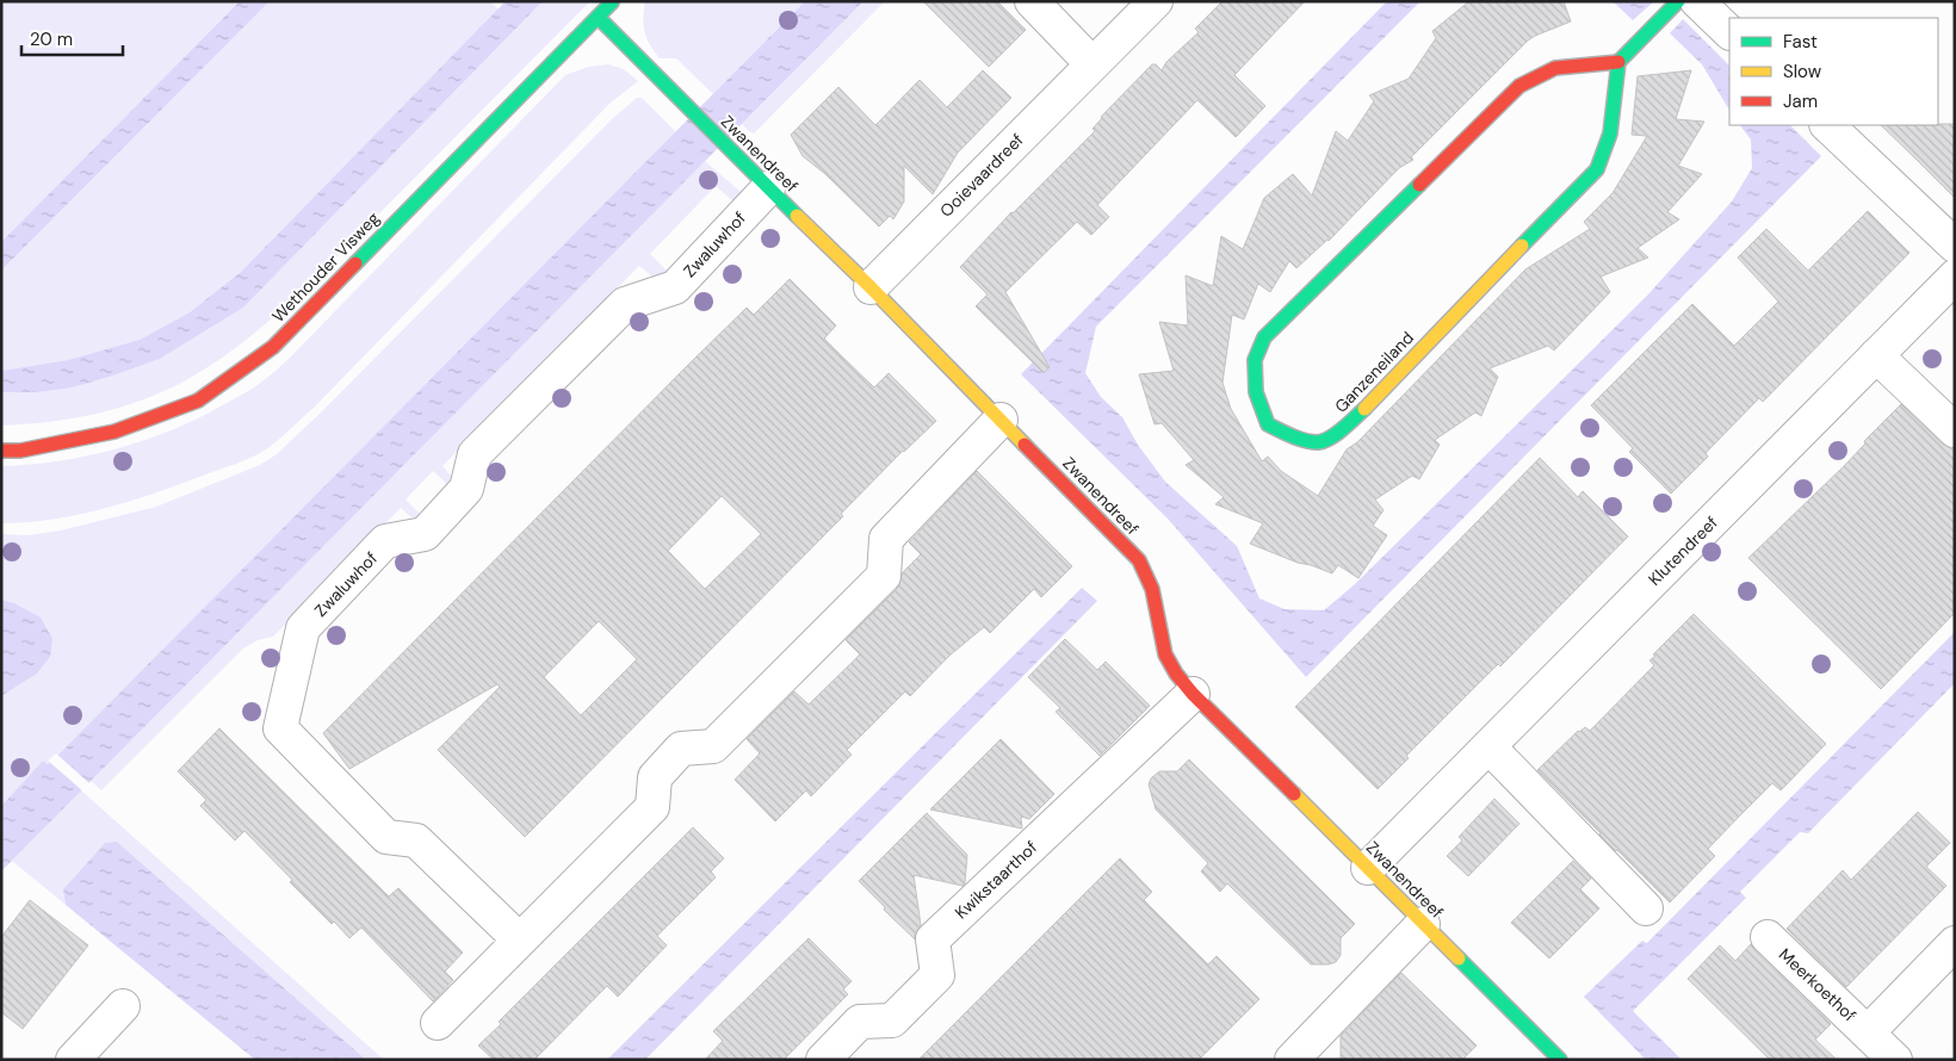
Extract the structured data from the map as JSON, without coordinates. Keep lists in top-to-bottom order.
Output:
{
  "streets": {
    "street": [
      "Zwanendreef",
      "Ooievaardreef",
      "Zwaluwhof",
      "Wethouder Visweg",
      "Ganzeneiland",
      "Klutendreef",
      "Kwikstaarthof",
      "Meerkoethof"
    ]
  },
  "crossings": [
    ["Zwanendreef", "Ooievaardreef"],
    ["Zwanendreef", "Zwaluwhof"],
    ["Zwanendreef", "Wethouder Visweg"],
    ["Zwanendreef", "Klutendreef"],
    ["Zwanendreef", "Kwikstaarthof"]
  ],
  "legend": ["Fast", "Slow", "Jam"],
  "scale_bar": "20 m"
}
